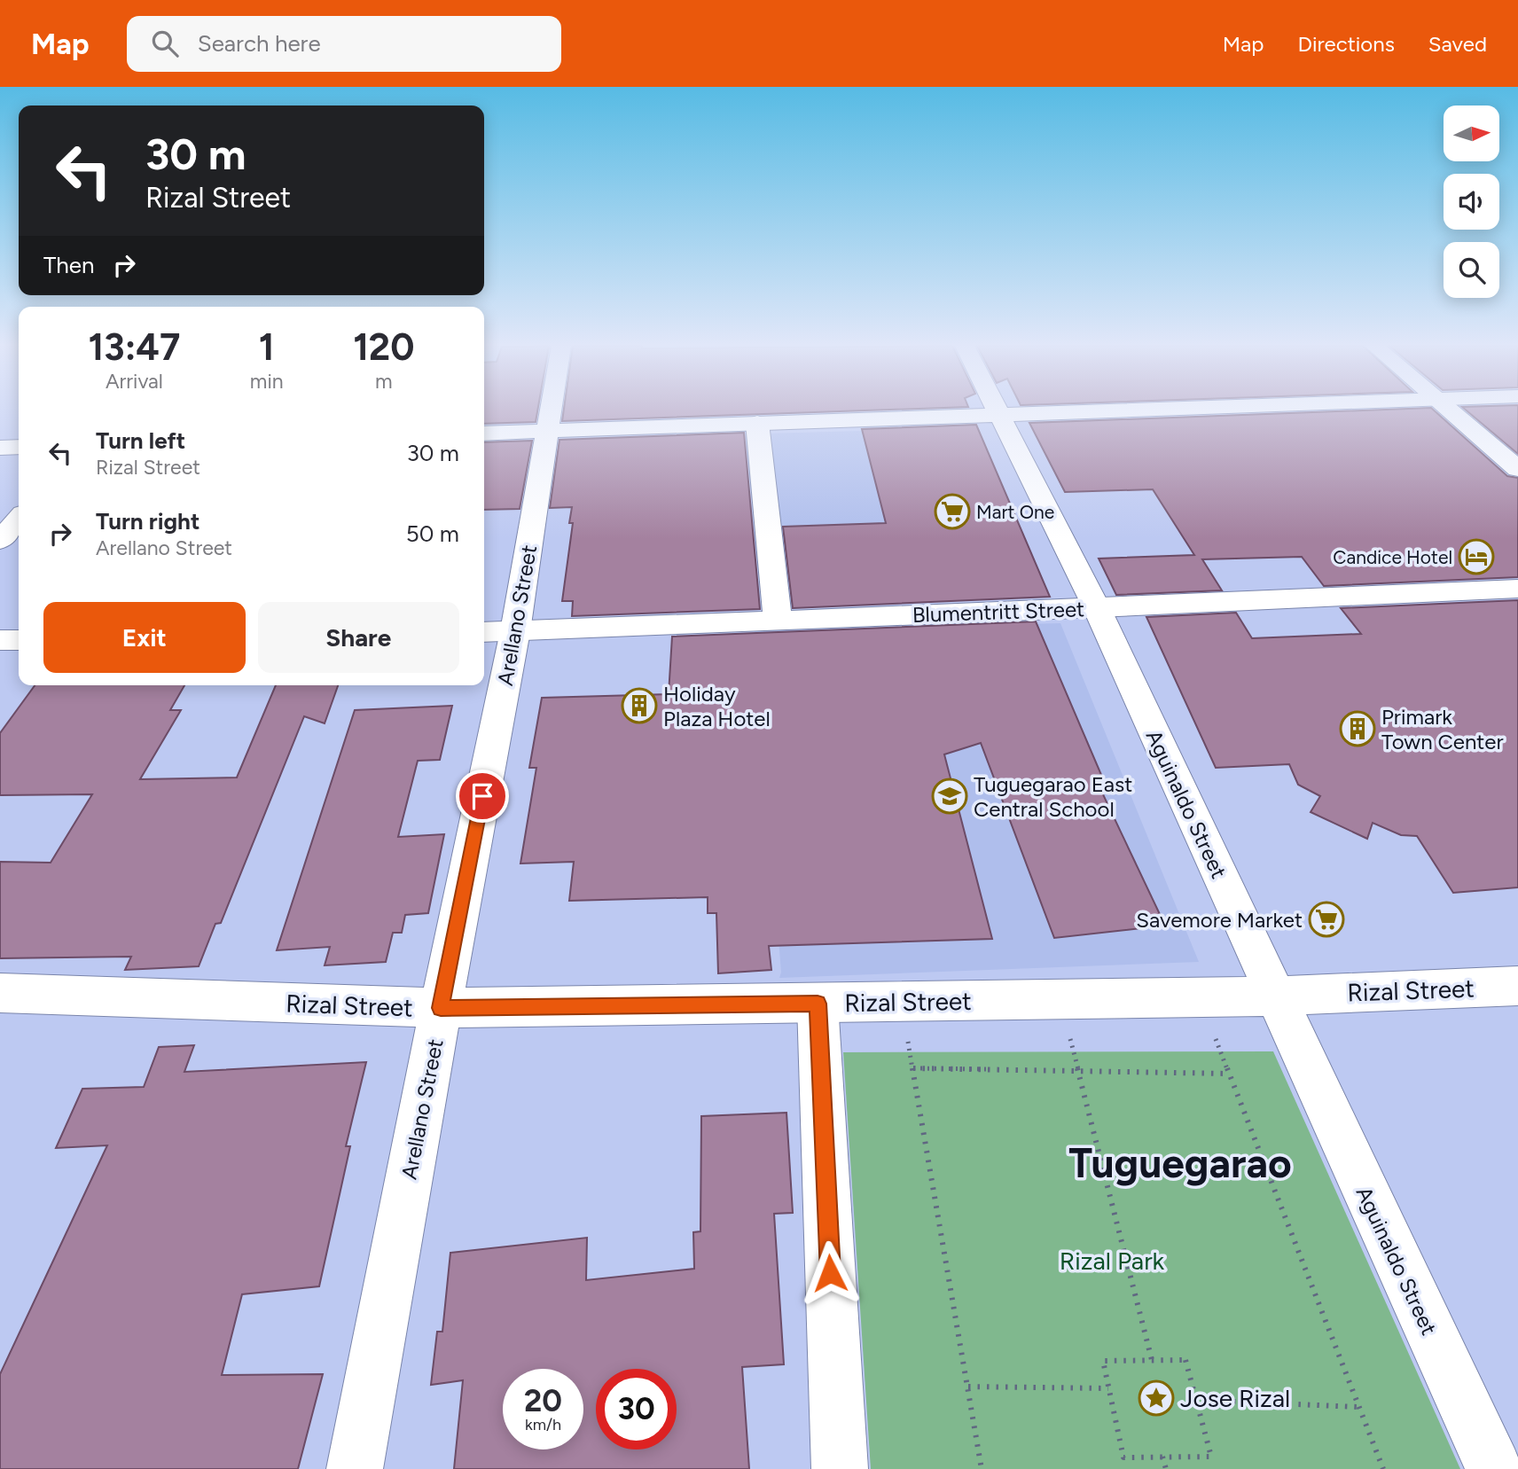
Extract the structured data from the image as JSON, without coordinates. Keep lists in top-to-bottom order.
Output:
{
  "streets": {
    "street": [
      "Blumentritt Street",
      "Arellano Street",
      "Aguinaldo Street",
      "Rizal Street"
    ]
  },
  "crossings": [
    ["Blumentritt Street", "Arellano Street"],
    ["Blumentritt Street", "Aguinaldo Street"],
    ["Arellano Street", "Rizal Street"],
    ["Aguinaldo Street", "Rizal Street"]
  ],
  "districts": ["Tuguegarao"],
  "parks": ["Rizal Park"],
  "places": {
    "supermarket": ["Mart One", "Savemore Market"],
    "hotel": ["Candice Hotel"],
    "building": ["Holiday Plaza Hotel", "Primark Town Center"],
    "school or university": ["Tuguegarao East Central School"],
    "place": ["Jose Rizal"]
  },
  "north": "right",
  "page": {
    "header": "Map",
    "search": "Search here",
    "nav": ["Map", "Directions", "Saved"],
    "turn": ["30 m", "Rizal Street"],
    "then": "Then",
    "eta": [
      "13:47",
      "Arrival",
      "1",
      "min",
      "120",
      "m"
    ],
    "list": [
      {
        "name": "Turn left",
        "note": "Rizal Street",
        "value": "30 m"
      },
      {
        "name": "Turn right",
        "note": "Arellano Street",
        "value": "50 m"
      }
    ],
    "buttons": ["Exit", "Share"],
    "speed": "20 km/h",
    "limit": "30"
  }
}
